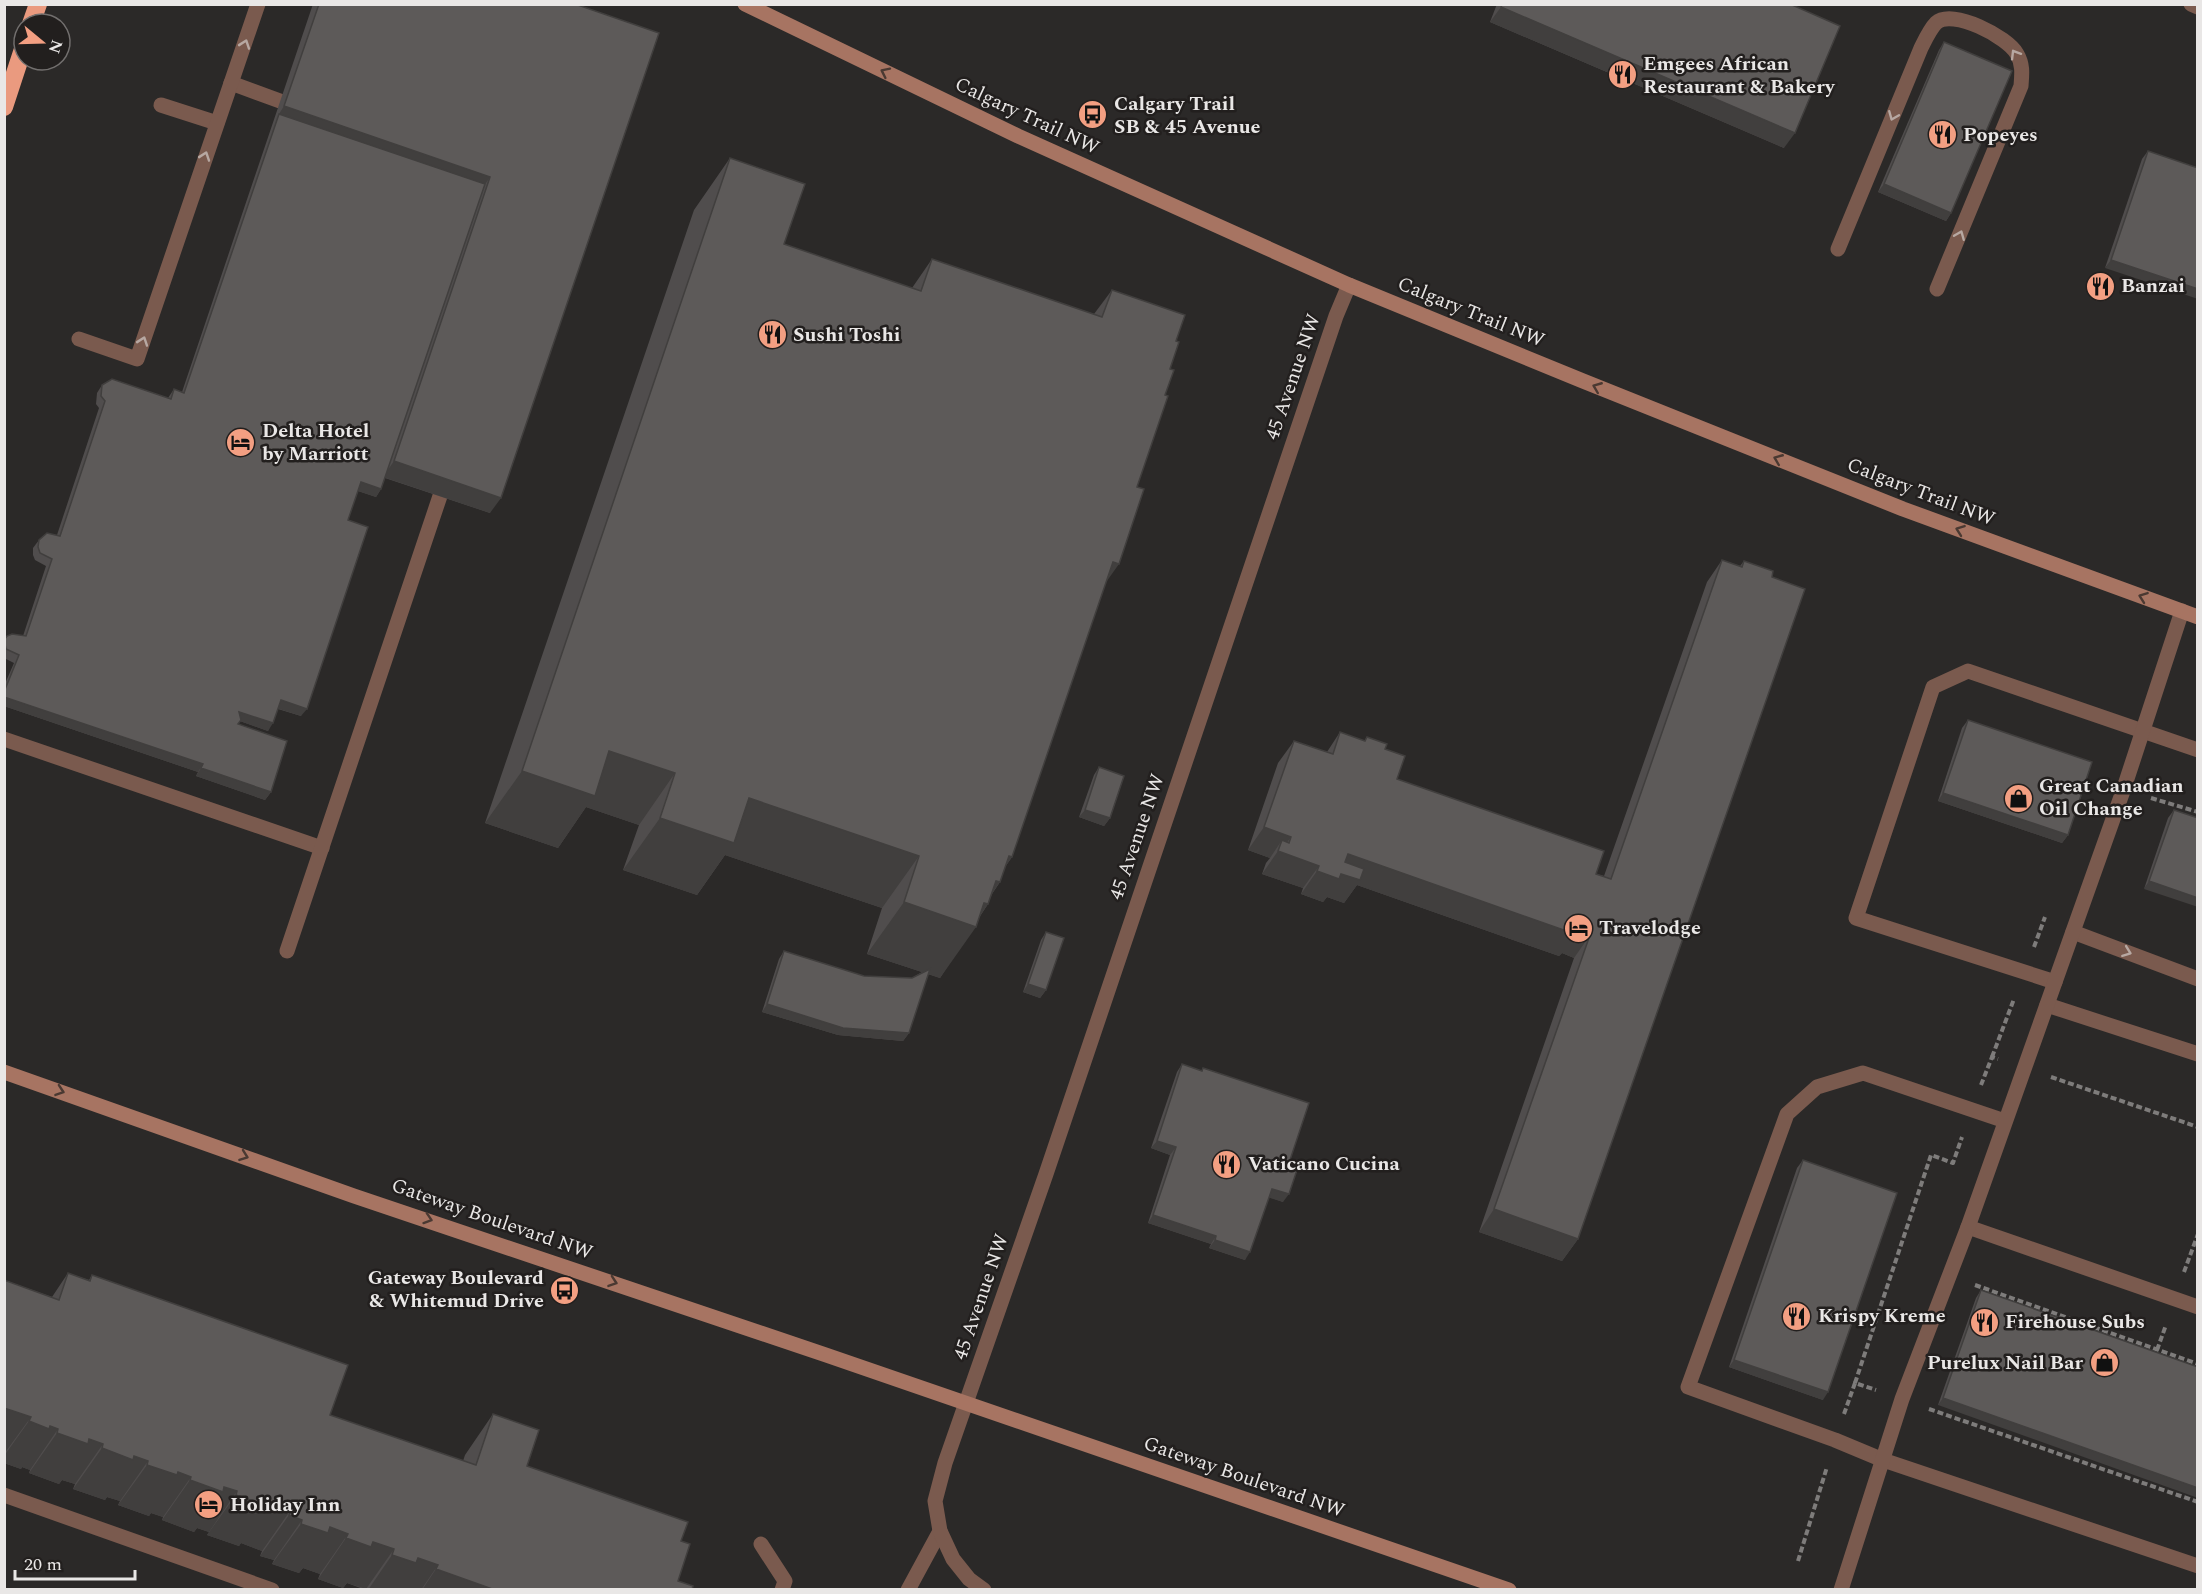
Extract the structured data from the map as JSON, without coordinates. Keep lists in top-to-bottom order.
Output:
{
  "streets": {
    "main road": ["Calgary Trail NW", "Gateway Boulevard NW"],
    "street": ["45 Avenue NW"]
  },
  "crossings": [
    ["Calgary Trail NW", "45 Avenue NW"],
    ["45 Avenue NW", "Gateway Boulevard NW"]
  ],
  "one_way": ["Calgary Trail NW", "Gateway Boulevard NW"],
  "places": {
    "restaurant": [
      "Emgees African Restaurant & Bakery",
      "Popeyes",
      "Banzai",
      "Sushi Toshi",
      "Vaticano Cucina",
      "Krispy Kreme",
      "Firehouse Subs"
    ],
    "bus stop": ["Calgary Trail SB & 45 Avenue", "Gateway Boulevard & Whitemud Drive"],
    "hotel": ["Delta Hotel by Marriott", "Travelodge", "Holiday Inn"],
    "shop": ["Great Canadian Oil Change", "Purelux Nail Bar"]
  },
  "scale_bar": "20 m",
  "north": "right"
}
